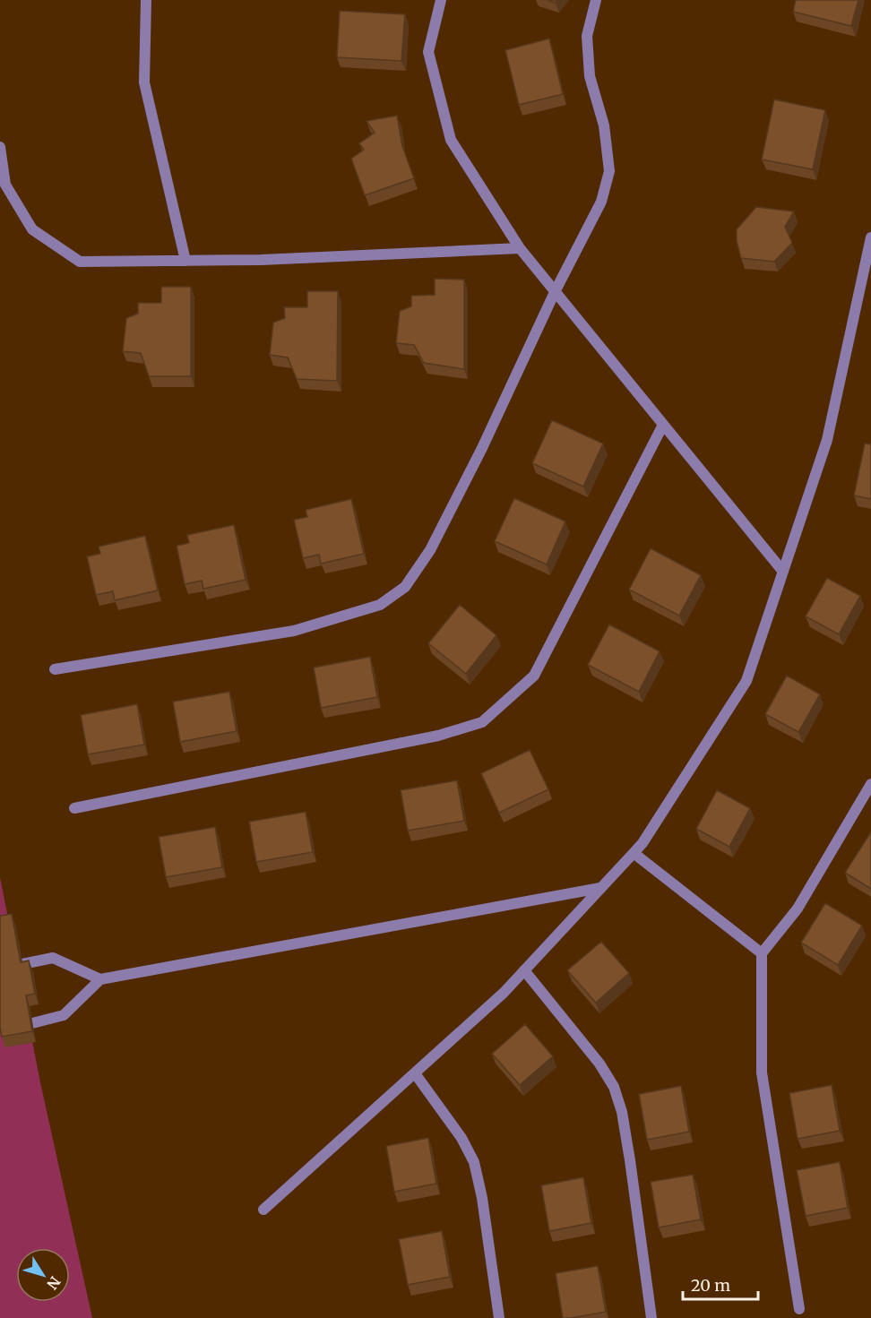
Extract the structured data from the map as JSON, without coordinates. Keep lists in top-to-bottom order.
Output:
{
  "scale_bar": "20 m",
  "north": "bottom right"
}
